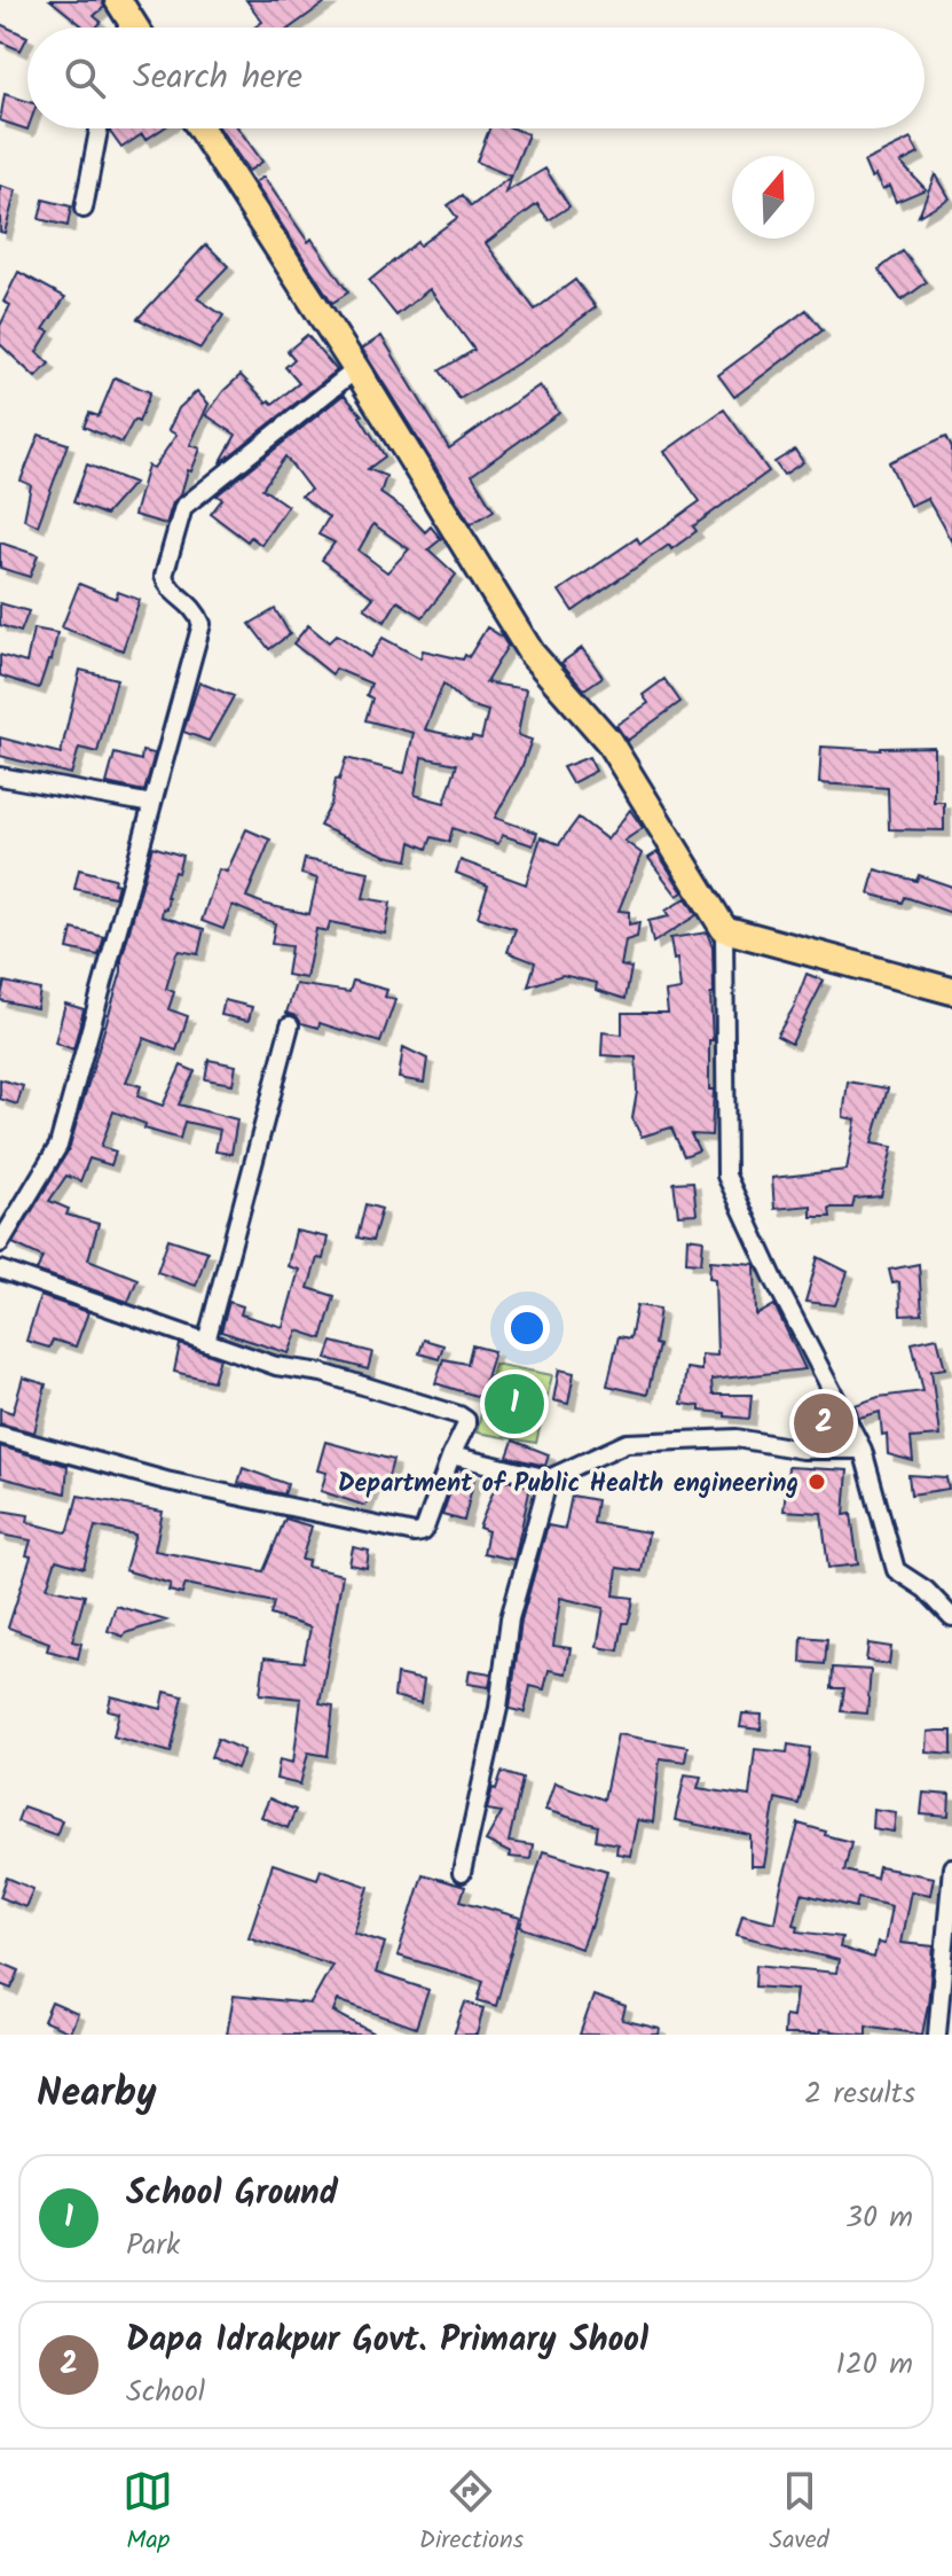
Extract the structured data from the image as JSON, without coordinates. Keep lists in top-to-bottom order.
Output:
{
  "places": ["Department of Public Health engineering"],
  "north": "top",
  "page": {
    "search": "Search here",
    "pins": ["1", "2"],
    "heading": ["Nearby", "2 results"],
    "list": [
      {
        "mark": "1",
        "name": "School Ground",
        "note": "Park",
        "value": "30 m"
      },
      {
        "mark": "2",
        "name": "Dapa Idrakpur Govt. Primary Shool",
        "note": "School",
        "value": "120 m"
      }
    ],
    "nav": ["Map", "Directions", "Saved"]
  }
}
